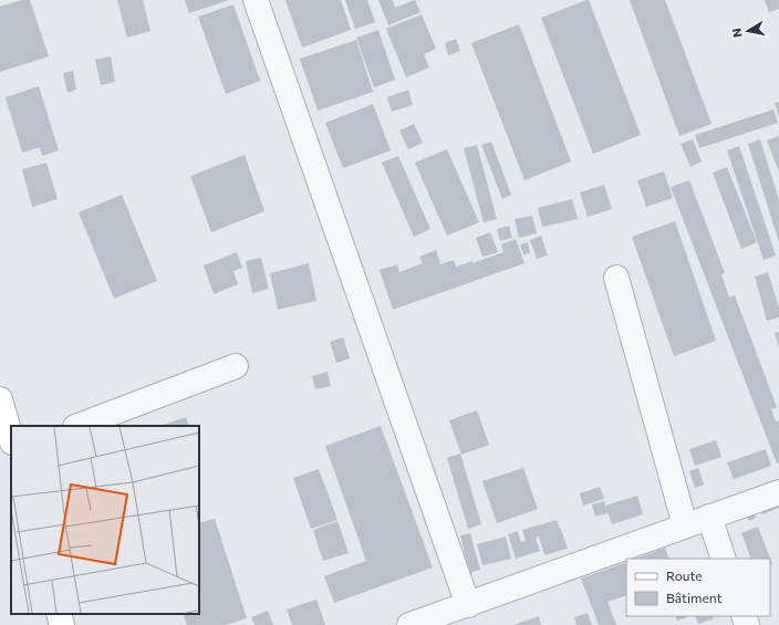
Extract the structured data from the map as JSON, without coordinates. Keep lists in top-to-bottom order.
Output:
{
  "legend": ["Route", "Bâtiment"],
  "north": "left"
}
